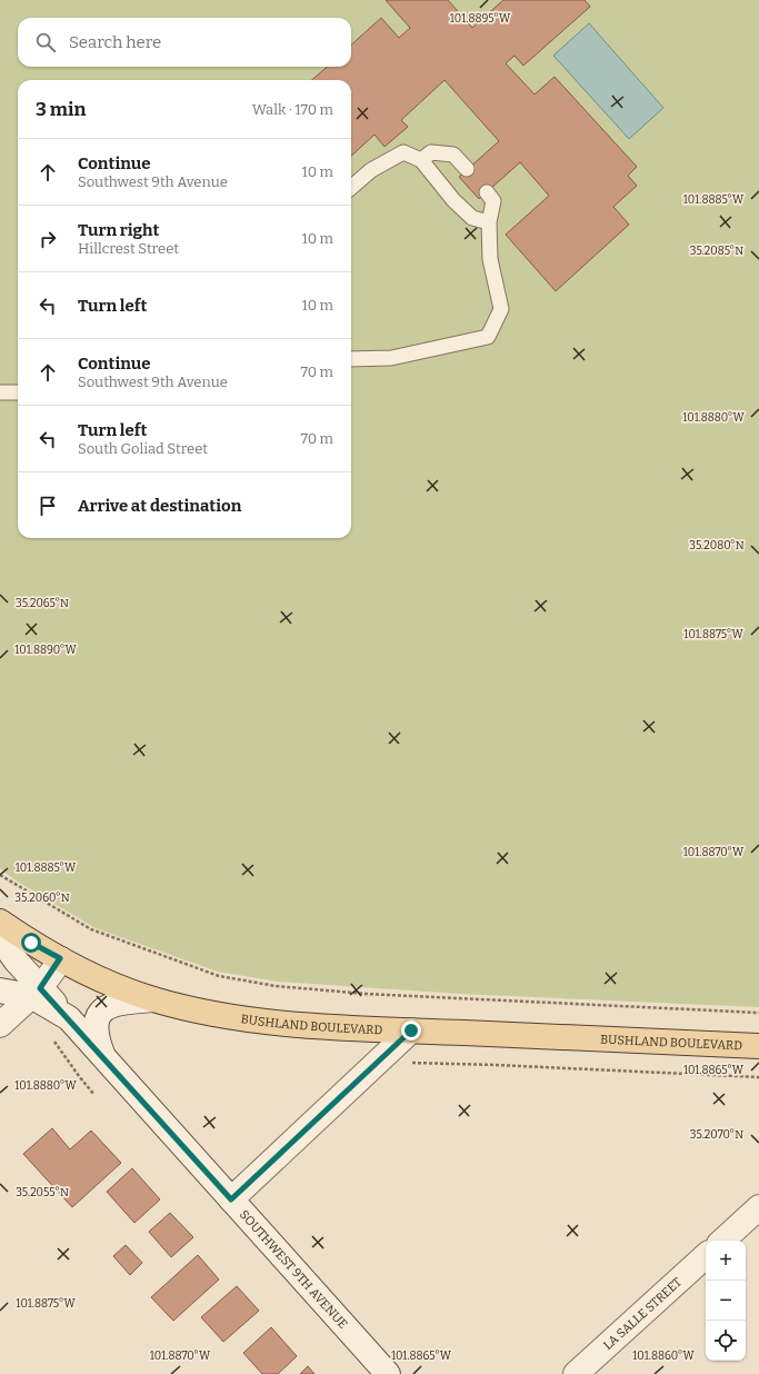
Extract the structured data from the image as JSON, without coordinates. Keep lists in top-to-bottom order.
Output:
{
  "streets": {
    "main road": ["BUSHLAND BOULEVARD"],
    "street": ["SOUTHWEST 9TH AVENUE", "LA SALLE STREET"]
  },
  "page": {
    "search": "Search here",
    "heading": ["3 min", "Walk · 170 m"],
    "list": [
      ["Continue", "Southwest 9th Avenue", "10 m"],
      ["Turn right", "Hillcrest Street", "10 m"],
      ["Turn left", "10 m"],
      ["Continue", "Southwest 9th Avenue", "70 m"],
      ["Turn left", "South Goliad Street", "70 m"],
      "Arrive at destination"
    ],
    "map_buttons": ["+", "−"]
  },
  "coordinates": [
    "101.8895°W",
    "101.8885°W",
    "35.2085°N",
    "101.8880°W",
    "35.2080°N",
    "35.2065°N",
    "101.8875°W",
    "101.8890°W",
    "101.8870°W",
    "35.2060°N",
    "101.8865°W",
    "35.2070°N",
    "35.2055°N",
    "101.8860°W"
  ]
}
